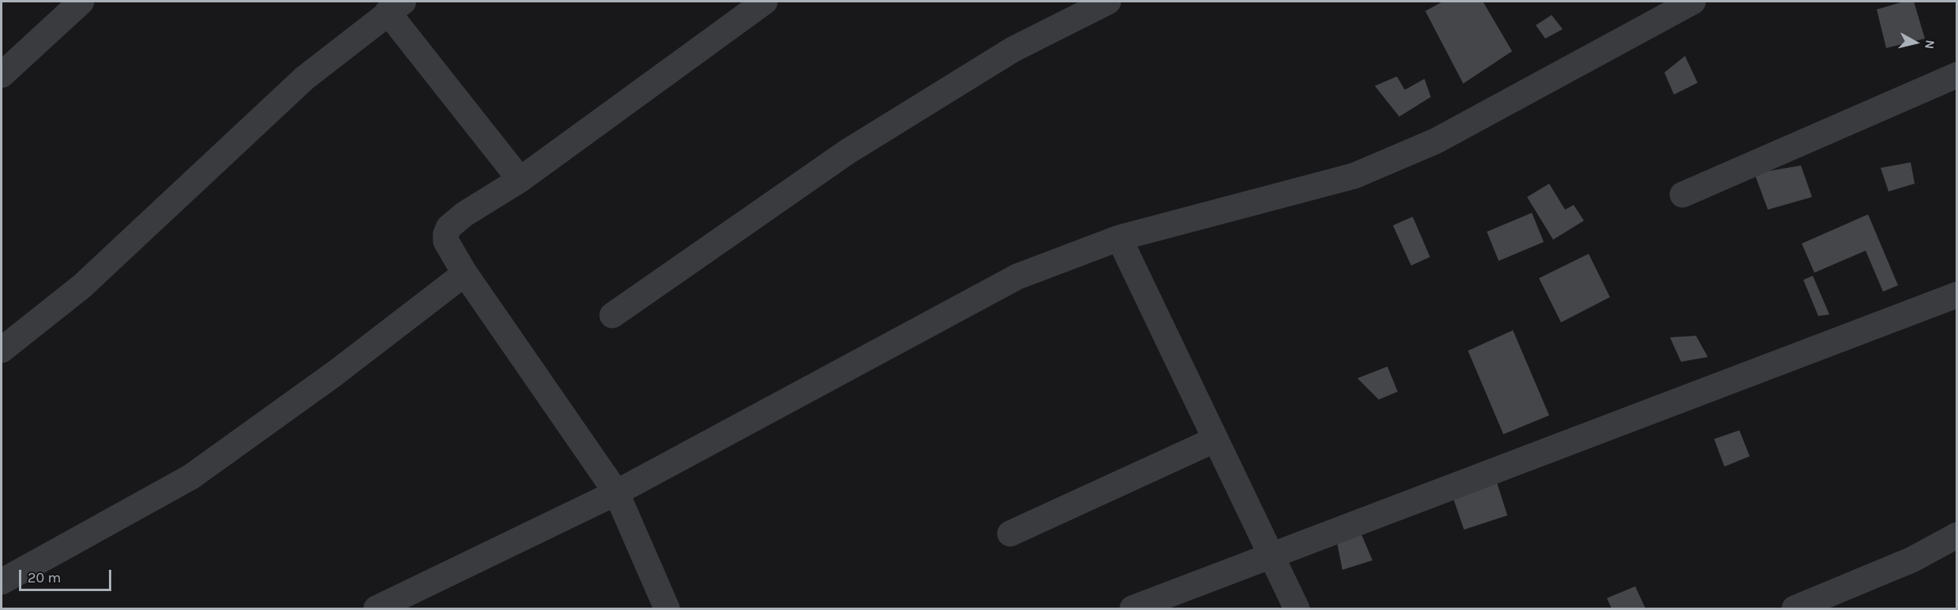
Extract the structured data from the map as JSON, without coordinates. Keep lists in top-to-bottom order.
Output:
{
  "scale_bar": "20 m",
  "north": "right"
}
